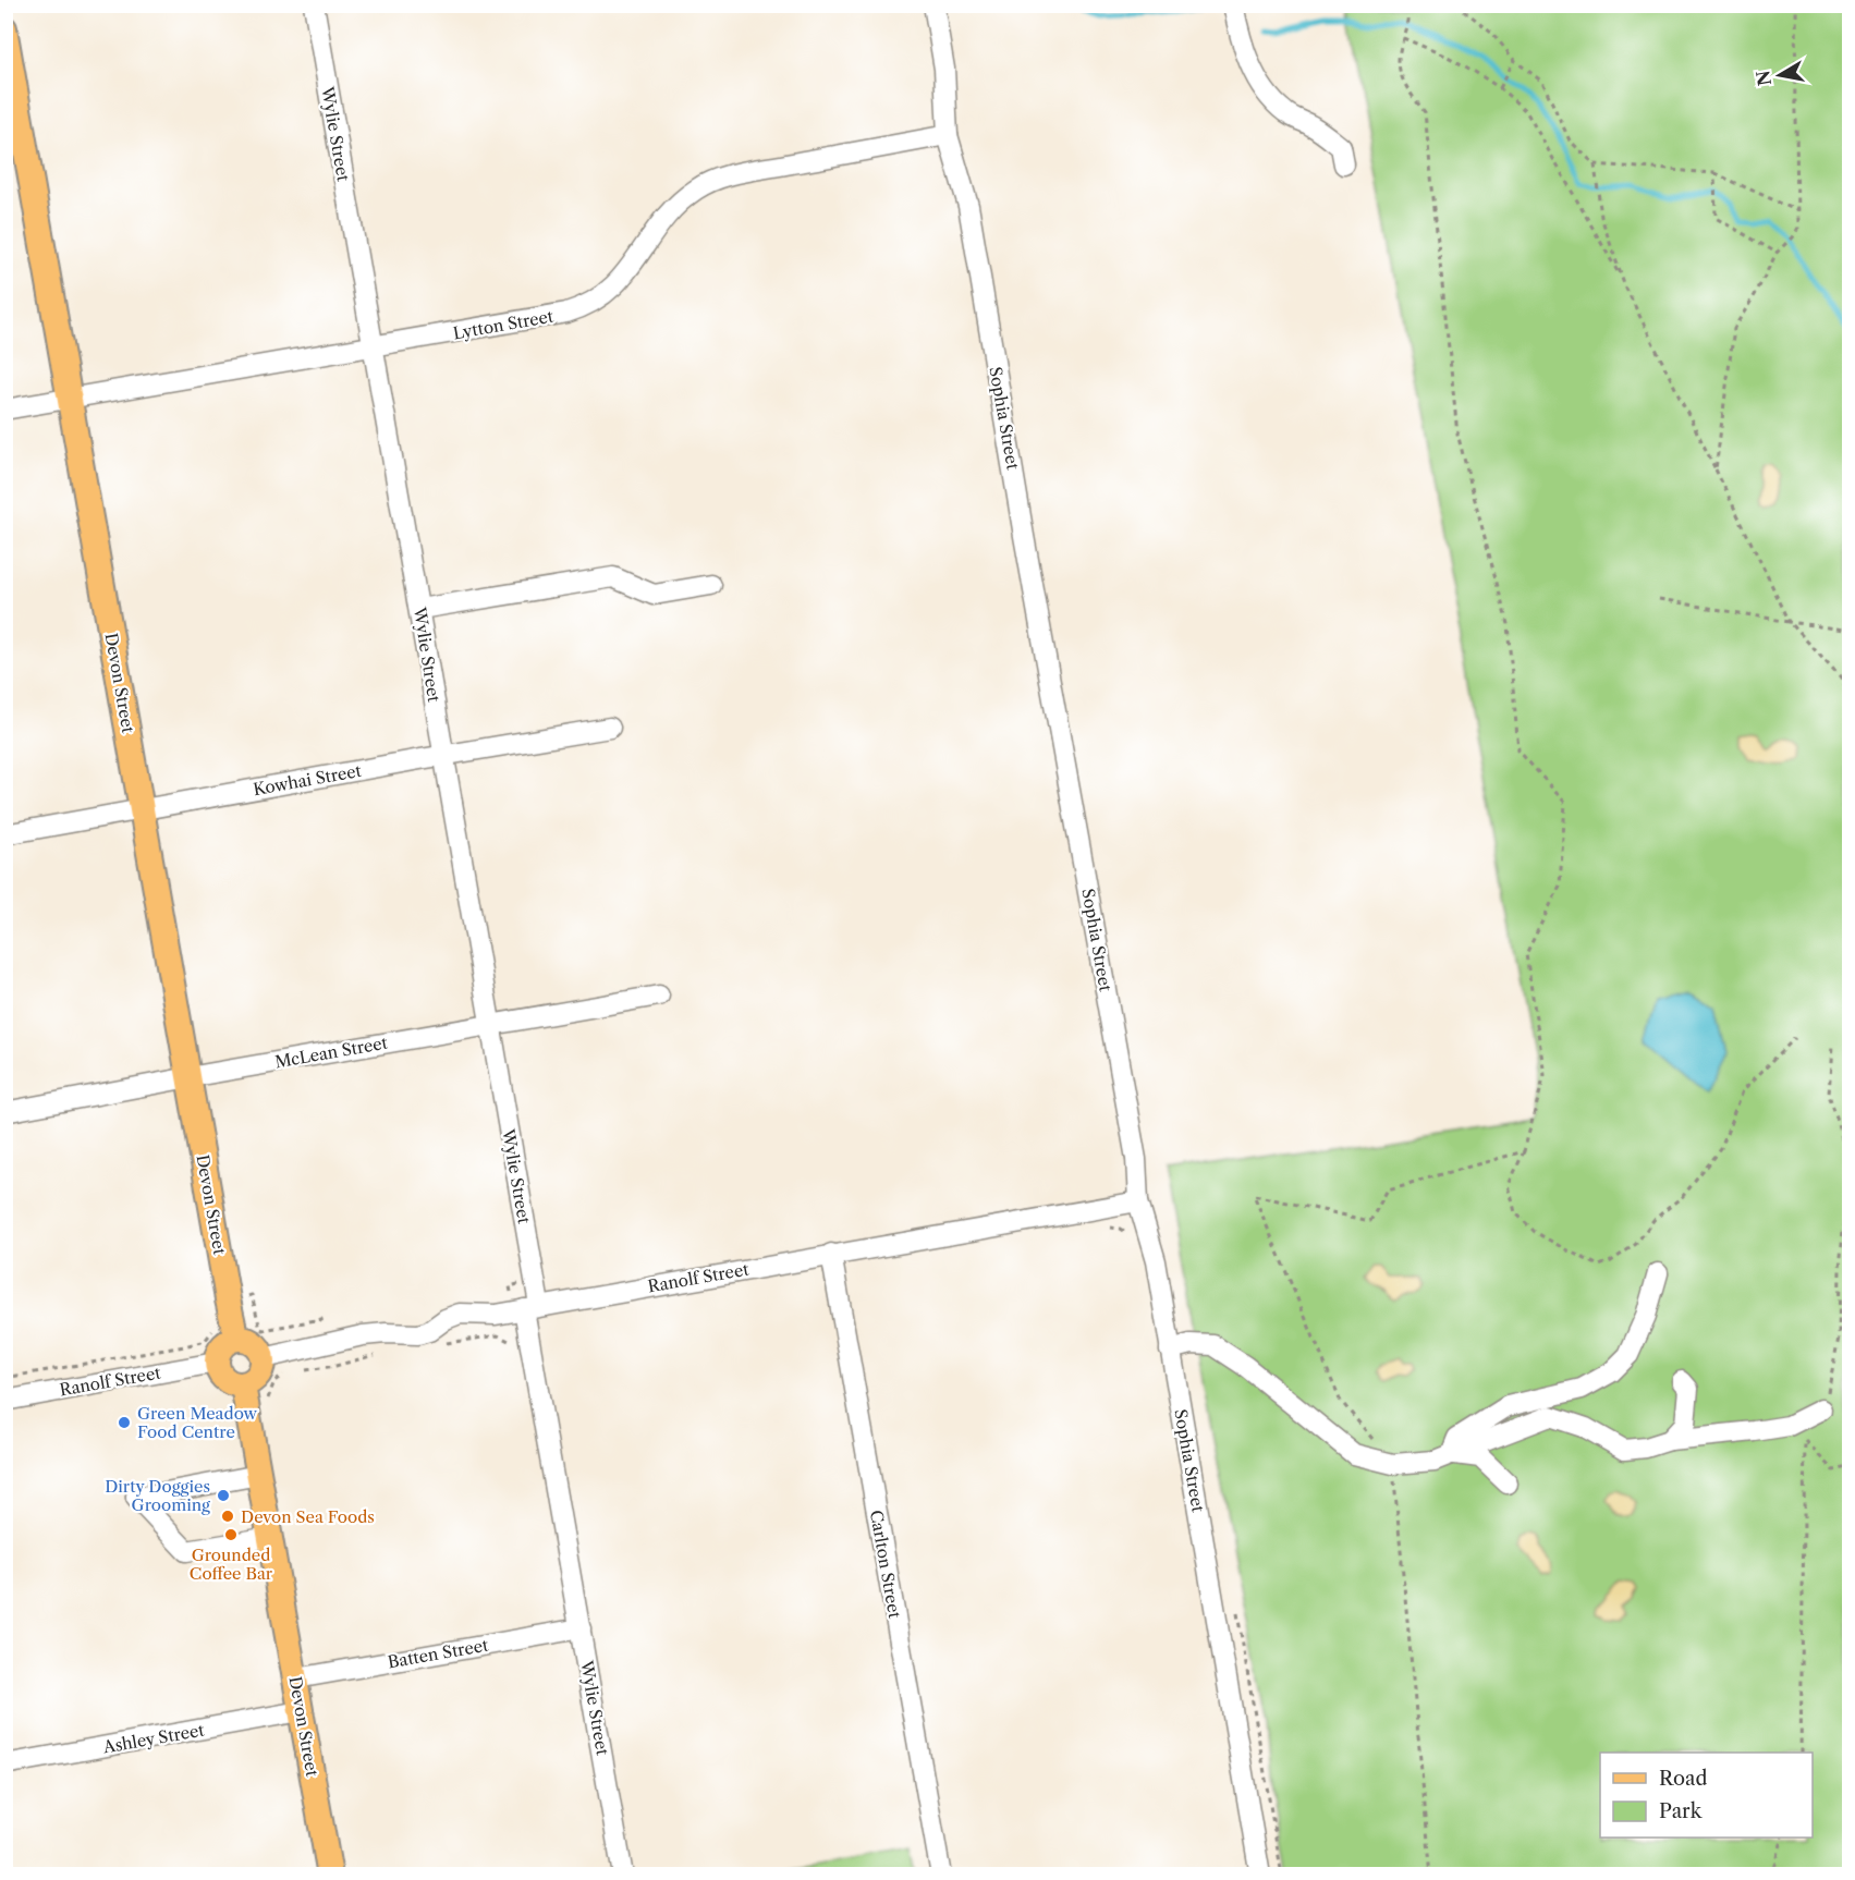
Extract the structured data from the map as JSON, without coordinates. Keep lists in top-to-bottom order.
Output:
{
  "streets": {
    "main road": ["Devon Street"],
    "street": [
      "Wylie Street",
      "Lytton Street",
      "Sophia Street",
      "Kowhai Street",
      "McLean Street",
      "Ranolf Street",
      "Carlton Street",
      "Batten Street",
      "Ashley Street"
    ]
  },
  "crossings": [
    ["Wylie Street", "Lytton Street"],
    ["Wylie Street", "Kowhai Street"],
    ["Wylie Street", "McLean Street"],
    ["Wylie Street", "Ranolf Street"],
    ["Wylie Street", "Batten Street"],
    ["Lytton Street", "Sophia Street"],
    ["Lytton Street", "Devon Street"],
    ["Sophia Street", "Ranolf Street"],
    ["Devon Street", "Kowhai Street"],
    ["Devon Street", "McLean Street"],
    ["Devon Street", "Ranolf Street"],
    ["Devon Street", "Batten Street"],
    ["Devon Street", "Ashley Street"],
    ["Ranolf Street", "Carlton Street"]
  ],
  "places": [
    "Green Meadow Food Centre",
    "Dirty Doggies Grooming",
    "Devon Sea Foods",
    "Grounded Coffee Bar"
  ],
  "legend": ["Road", "Park"],
  "north": "left"
}
